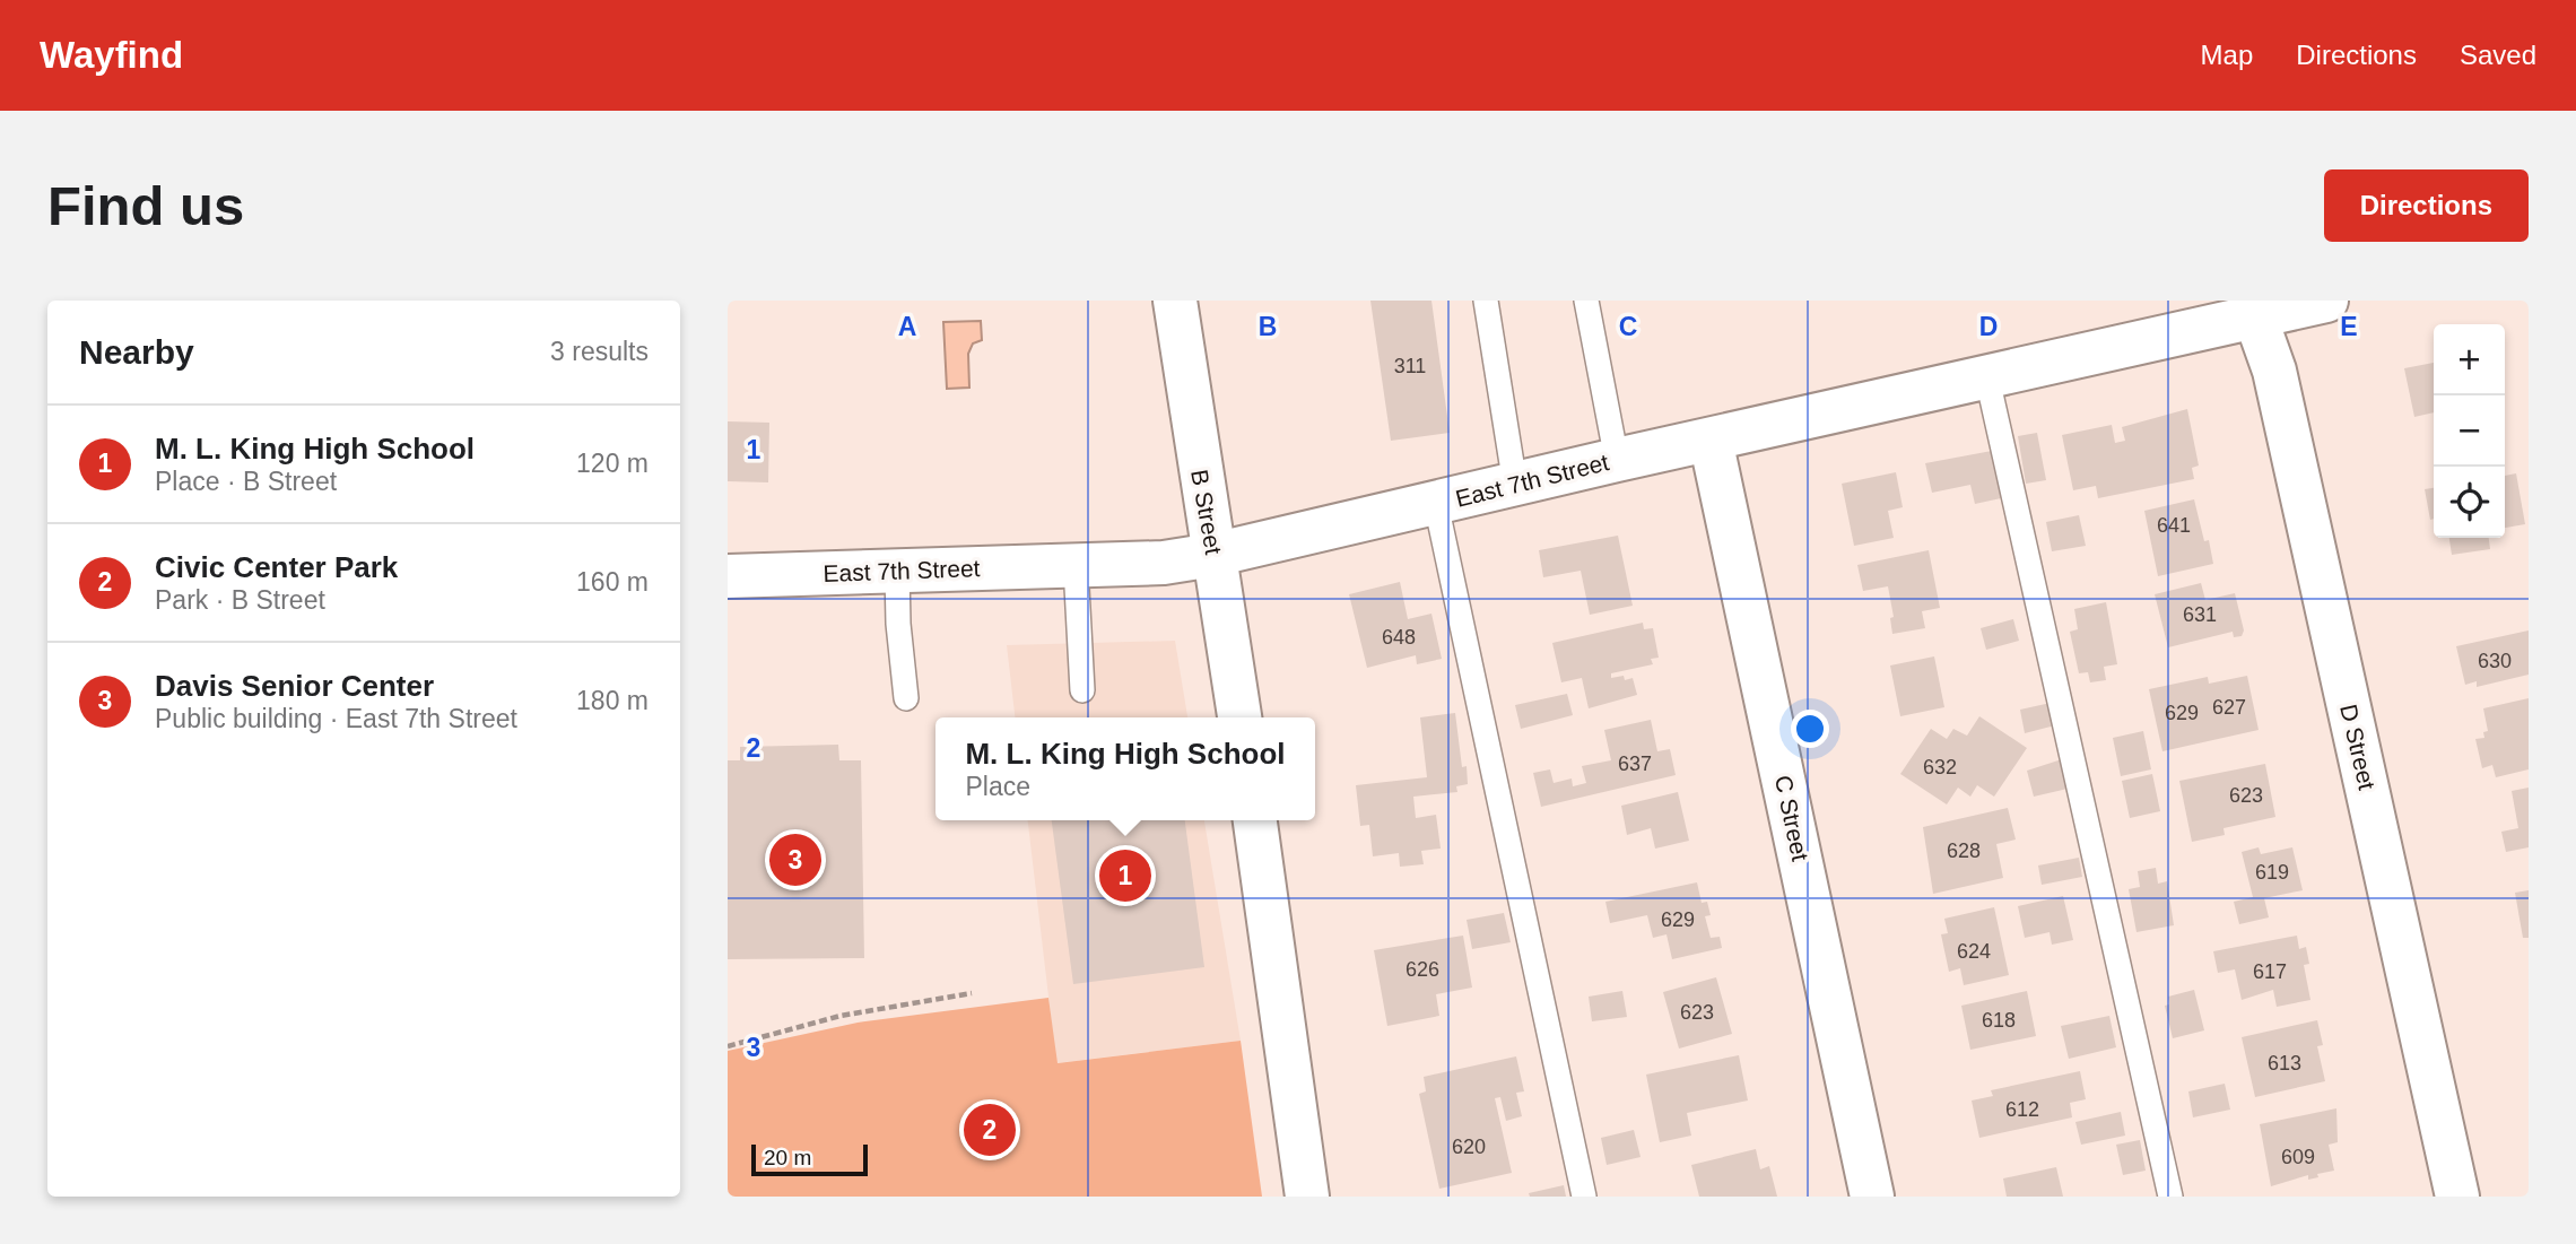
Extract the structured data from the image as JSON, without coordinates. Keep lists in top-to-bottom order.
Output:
{
  "streets": {
    "street": [
      "East 7th Street",
      "B Street",
      "D Street",
      "C Street"
    ]
  },
  "crossings": [
    ["East 7th Street", "B Street"],
    ["East 7th Street", "D Street"],
    ["East 7th Street", "C Street"]
  ],
  "house_numbers": [
    "311",
    "641",
    "631",
    "648",
    "630",
    "627",
    "629",
    "637",
    "632",
    "623",
    "628",
    "619",
    "629",
    "624",
    "626",
    "617",
    "623",
    "618",
    "613",
    "612",
    "620",
    "609"
  ],
  "scale_bar": "20 m",
  "page": {
    "header": "Wayfind",
    "nav": ["Map", "Directions", "Saved"],
    "buttons": "Directions",
    "title": "Find us",
    "heading": ["Nearby", "3 results"],
    "map_buttons": ["+", "−"],
    "list": [
      {
        "mark": "1",
        "name": "M. L. King High School",
        "note": "Place · B Street",
        "value": "120 m"
      },
      {
        "mark": "2",
        "name": "Civic Center Park",
        "note": "Park · B Street",
        "value": "160 m"
      },
      {
        "mark": "3",
        "name": "Davis Senior Center",
        "note": "Public building · East 7th Street",
        "value": "180 m"
      }
    ],
    "popup": ["M. L. King High School", "Place"],
    "pins": ["3", "1", "2"],
    "scale": "20 m"
  },
  "grid": {
    "columns": [
      "A",
      "B",
      "C",
      "D",
      "E"
    ],
    "rows": ["1", "2", "3"]
  }
}
